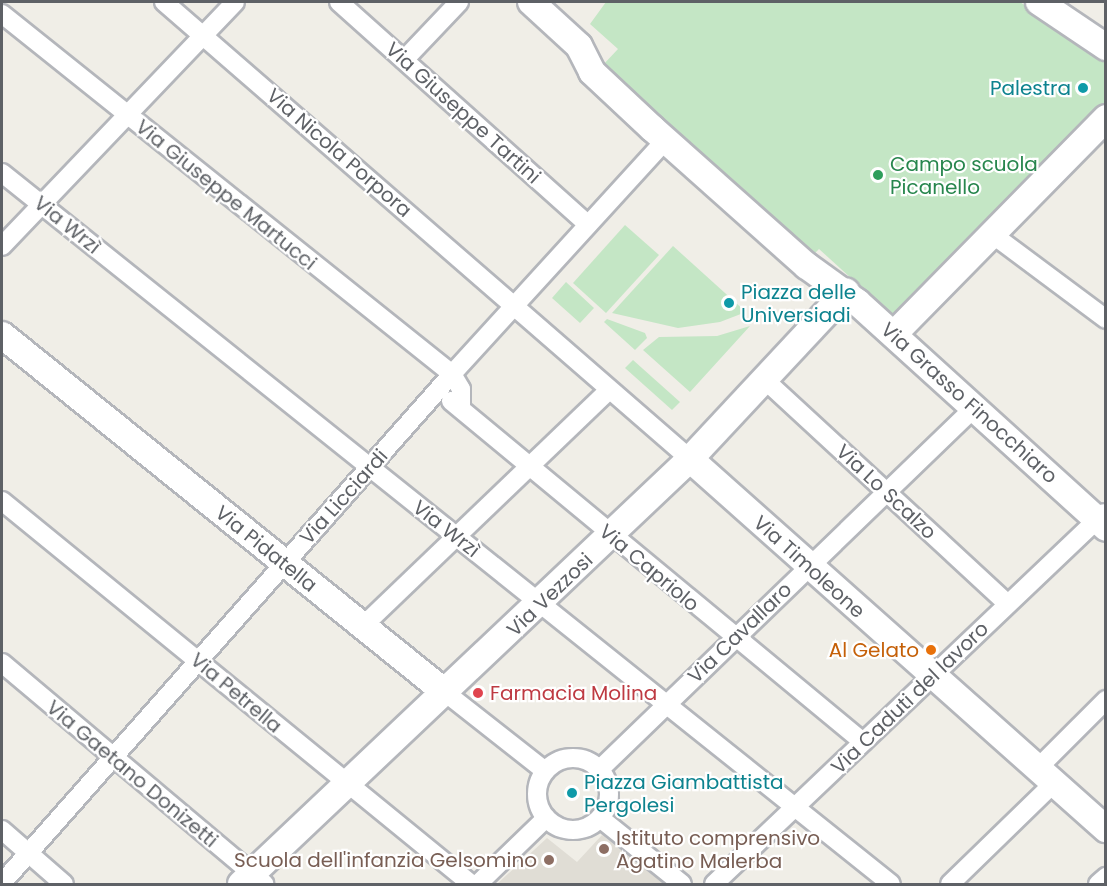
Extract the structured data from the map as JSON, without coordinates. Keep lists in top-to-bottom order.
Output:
{
  "streets": {
    "street": [
      "Via Giuseppe Tartini",
      "Via Nicola Porpora",
      "Via Giuseppe Martucci",
      "Via Wrzì",
      "Via Grasso Finocchiaro",
      "Via Lo Scalzo",
      "Via Licciardi",
      "Via Pidatella",
      "Via Timoleone",
      "Via Capriolo",
      "Via Vezzosi",
      "Via Cavallaro",
      "Via Petrella",
      "Via Caduti del lavoro",
      "Via Gaetano Donizetti"
    ]
  },
  "crossings": [
    ["Via Giuseppe Tartini", "Via Licciardi"],
    ["Via Nicola Porpora", "Via Licciardi"],
    ["Via Nicola Porpora", "Via Timoleone"],
    ["Via Giuseppe Martucci", "Via Licciardi"],
    ["Via Wrzì", "Via Licciardi"],
    ["Via Wrzì", "Via Vezzosi"],
    ["Via Wrzì", "Via Cavallaro"],
    ["Via Wrzì", "Via Caduti del lavoro"],
    ["Via Grasso Finocchiaro", "Via Licciardi"],
    ["Via Grasso Finocchiaro", "Via Vezzosi"],
    ["Via Grasso Finocchiaro", "Via Cavallaro"],
    ["Via Grasso Finocchiaro", "Via Caduti del lavoro"],
    ["Via Lo Scalzo", "Via Vezzosi"],
    ["Via Lo Scalzo", "Via Cavallaro"],
    ["Via Lo Scalzo", "Via Caduti del lavoro"],
    ["Via Licciardi", "Via Pidatella"],
    ["Via Licciardi", "Via Timoleone"],
    ["Via Licciardi", "Via Capriolo"],
    ["Via Licciardi", "Via Petrella"],
    ["Via Licciardi", "Via Gaetano Donizetti"],
    ["Via Pidatella", "Via Vezzosi"],
    ["Via Pidatella", "Via Cavallaro"],
    ["Via Timoleone", "Via Vezzosi"],
    ["Via Timoleone", "Via Cavallaro"],
    ["Via Timoleone", "Via Caduti del lavoro"],
    ["Via Capriolo", "Via Vezzosi"],
    ["Via Capriolo", "Via Cavallaro"],
    ["Via Capriolo", "Via Caduti del lavoro"],
    ["Via Vezzosi", "Via Petrella"],
    ["Via Vezzosi", "Via Gaetano Donizetti"]
  ],
  "places": [
    "Palestra",
    "Campo scuola Picanello",
    "Piazza delle Universiadi",
    "Al Gelato",
    "Farmacia Molina",
    "Piazza Giambattista Pergolesi",
    "Istituto comprensivo Agatino Malerba",
    "Scuola dell'infanzia Gelsomino"
  ]
}
